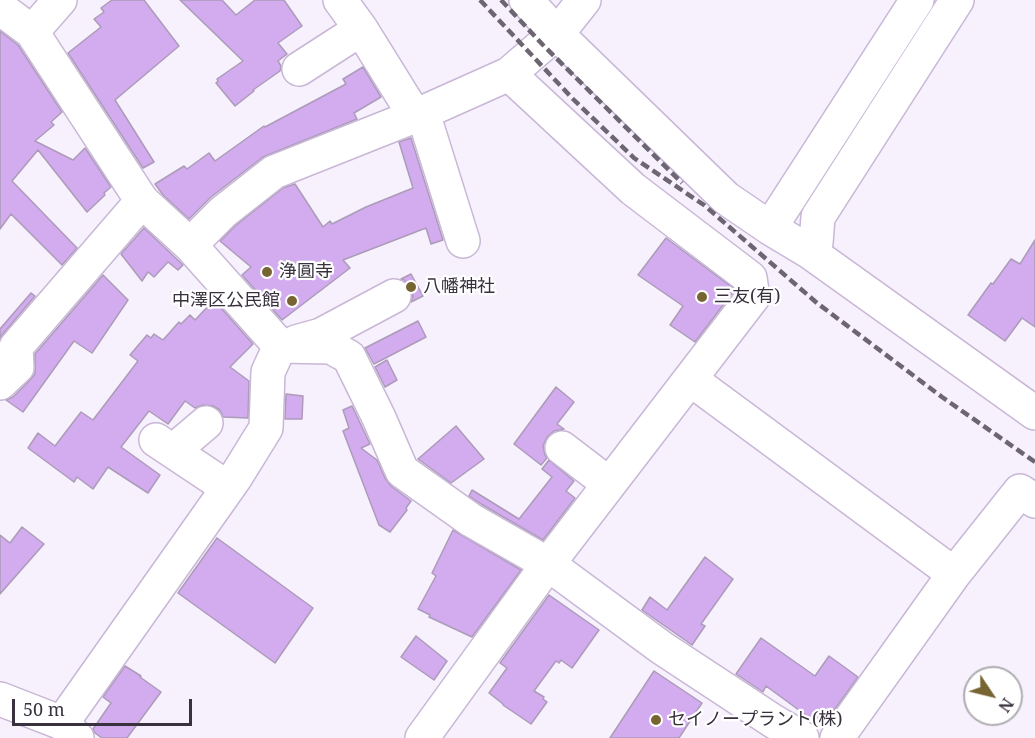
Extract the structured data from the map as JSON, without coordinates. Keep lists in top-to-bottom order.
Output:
{
  "places": [
    "浄圓寺",
    "八幡神社",
    "三友(有)",
    "中澤区公民館",
    "セイノープラント(株)"
  ],
  "scale_bar": "50 m",
  "north": "bottom right"
}
